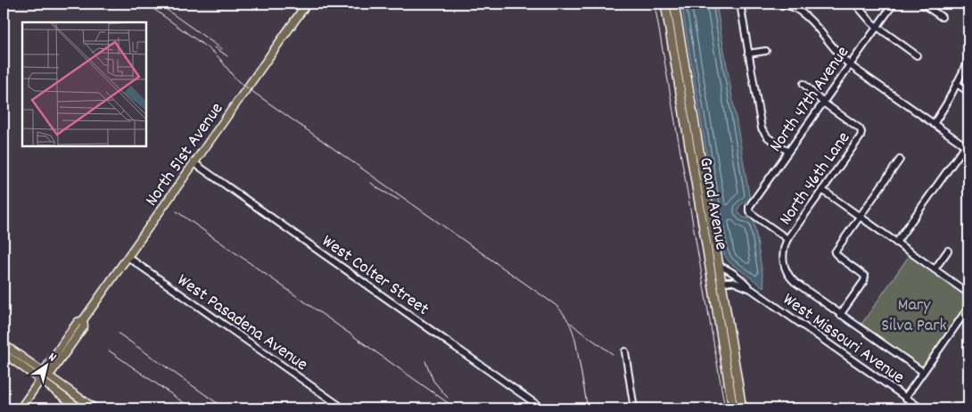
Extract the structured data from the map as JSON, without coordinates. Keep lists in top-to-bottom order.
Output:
{
  "streets": {
    "highway": ["Grand Avenue"],
    "main road": ["North 51st Avenue"],
    "street": [
      "North 47th Avenue",
      "North 46th Lane",
      "West Colter Street",
      "West Pasadena Avenue",
      "West Missouri Avenue"
    ]
  },
  "crossings": [
    ["North 47th Avenue", "North 46th Lane"],
    ["North 51st Avenue", "West Colter Street"],
    ["North 51st Avenue", "West Pasadena Avenue"],
    ["Grand Avenue", "West Missouri Avenue"]
  ],
  "parks": ["Mary Silva Park"],
  "north": "top right"
}
